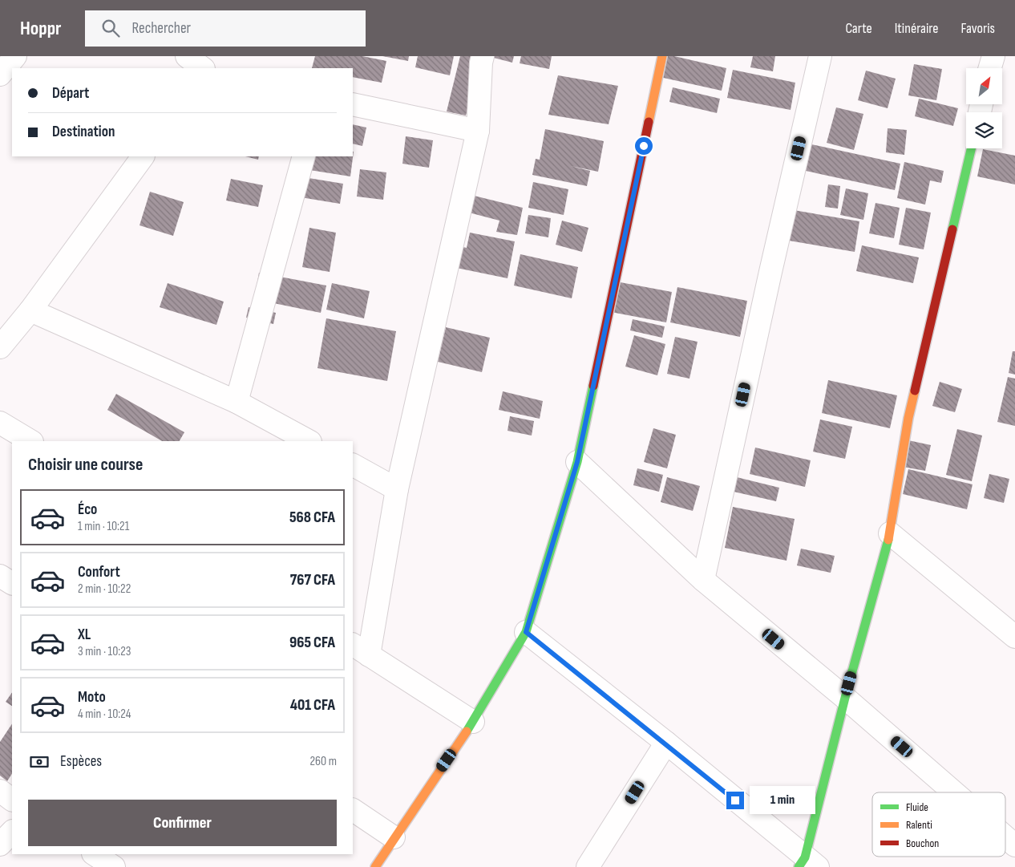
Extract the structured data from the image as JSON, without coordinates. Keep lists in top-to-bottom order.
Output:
{
  "legend": ["Fluide", "Ralenti", "Bouchon"],
  "north": "top right",
  "page": {
    "header": "Hoppr",
    "search": "Rechercher",
    "nav": ["Carte", "Itinéraire", "Favoris"],
    "banner": ["Départ", "Destination"],
    "heading": "Choisir une course",
    "list": [
      {
        "name": "Éco",
        "note": "1 min · 10:21",
        "value": "568 CFA"
      },
      {
        "name": "Confort",
        "note": "2 min · 10:22",
        "value": "767 CFA"
      },
      {
        "name": "XL",
        "note": "3 min · 10:23",
        "value": "965 CFA"
      },
      {
        "name": "Moto",
        "note": "4 min · 10:24",
        "value": "401 CFA"
      }
    ],
    "pay": ["Espèces", "260 m"],
    "bubble": "1 min",
    "buttons": "Confirmer"
  }
}
